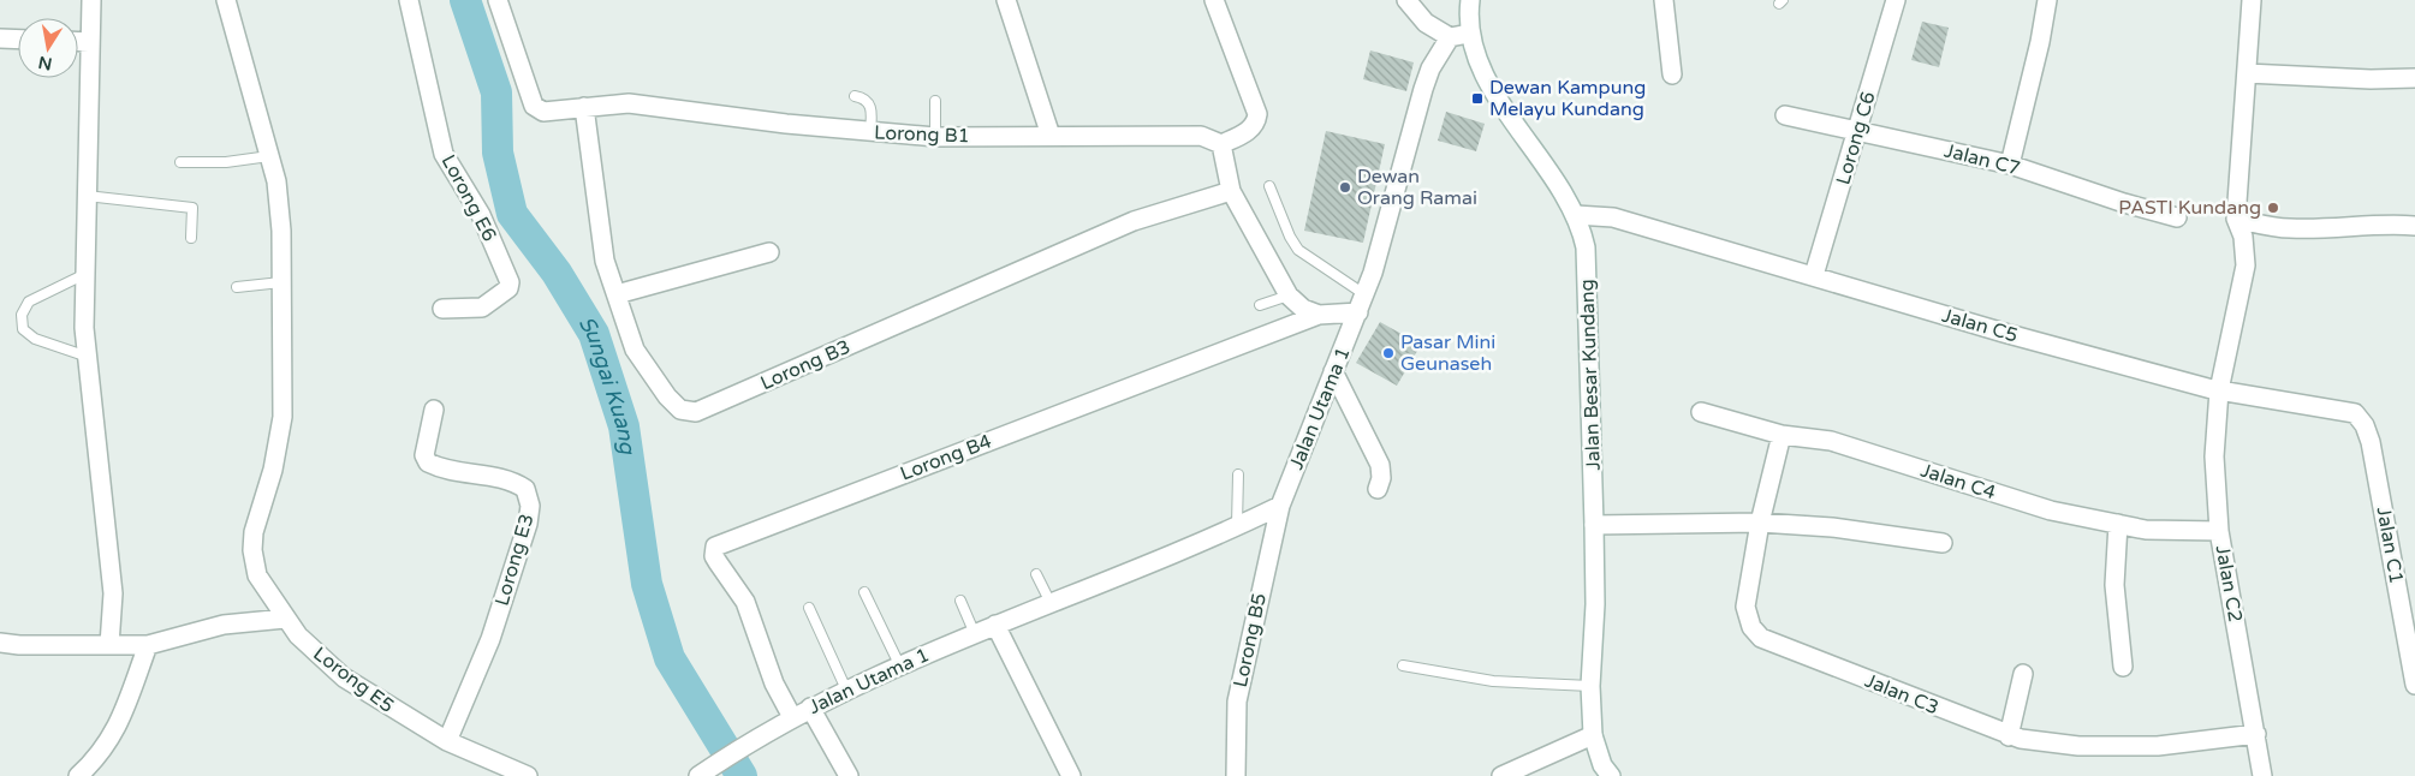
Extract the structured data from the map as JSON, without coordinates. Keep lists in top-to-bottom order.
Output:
{
  "streets": {
    "street": [
      "Lorong B1",
      "Lorong C6",
      "Jalan C7",
      "Lorong E6",
      "Jalan C5",
      "Lorong B3",
      "Jalan Besar Kundang",
      "Jalan Utama 1",
      "Lorong B4",
      "Jalan C4",
      "Jalan C1",
      "Lorong E3",
      "Jalan C2",
      "Lorong B5",
      "Lorong E5",
      "Jalan C3"
    ]
  },
  "crossings": [
    ["Lorong B1", "Lorong B3"],
    ["Lorong C6", "Jalan C7"],
    ["Lorong C6", "Jalan C5"],
    ["Jalan C5", "Jalan Besar Kundang"],
    ["Jalan C5", "Jalan C1"],
    ["Jalan C5", "Jalan C2"],
    ["Jalan Utama 1", "Lorong B4"],
    ["Jalan Utama 1", "Lorong B5"],
    ["Jalan C4", "Jalan C2"],
    ["Jalan C4", "Jalan C3"],
    ["Lorong E3", "Lorong E5"],
    ["Jalan C2", "Jalan C3"]
  ],
  "water": ["Sungai Kuang"],
  "places": {
    "transit": ["Dewan Kampung Melayu Kundang"],
    "other": ["Dewan Orang Ramai", "PASTI Kundang", "Pasar Mini Geunaseh"]
  },
  "north": "bottom"
}
